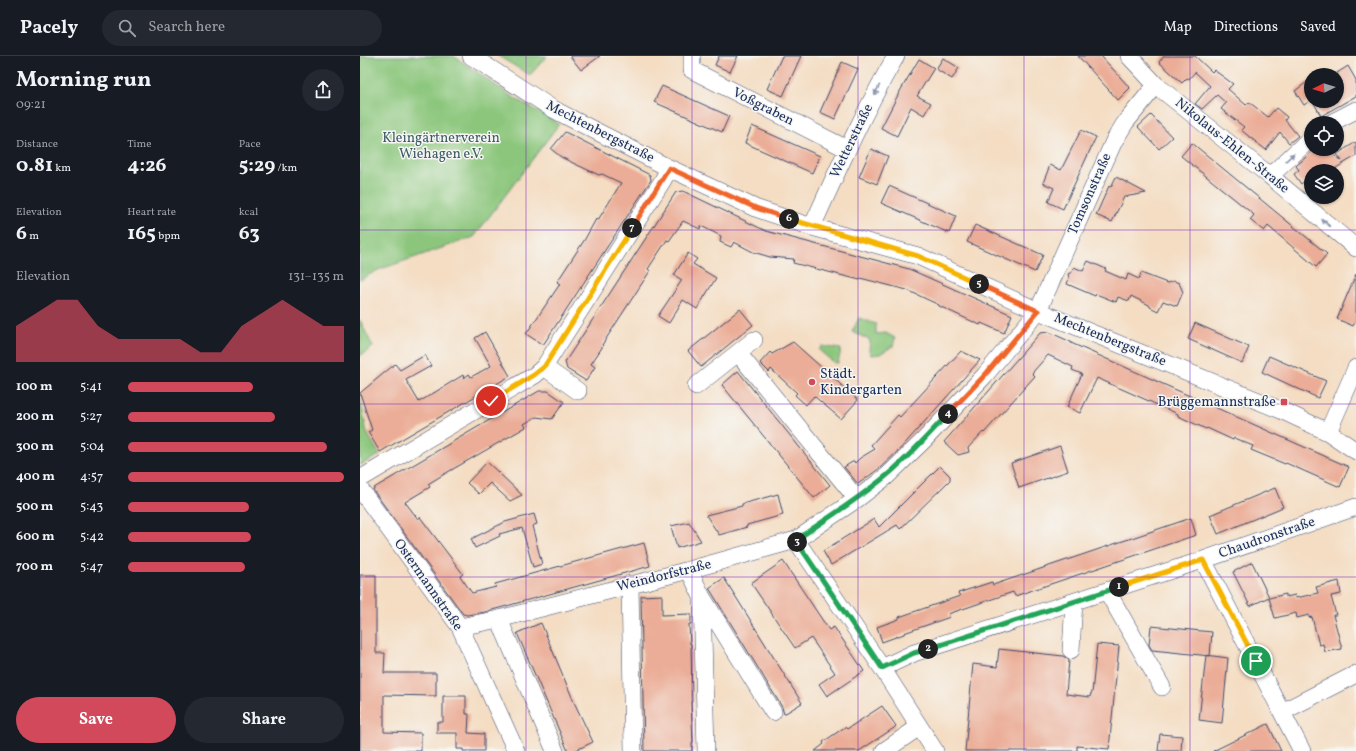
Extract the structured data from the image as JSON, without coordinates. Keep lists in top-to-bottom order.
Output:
{
  "streets": {
    "street": [
      "Voßgraben",
      "Mechtenbergstraße",
      "Wetterstraße",
      "Nikolaus-Ehlen-Straße",
      "Tomsonstraße",
      "Chaudronstraße",
      "Weindorfstraße",
      "Ostermannstraße"
    ]
  },
  "crossings": [
    ["Voßgraben", "Wetterstraße"],
    ["Mechtenbergstraße", "Wetterstraße"],
    ["Mechtenbergstraße", "Tomsonstraße"],
    ["Mechtenbergstraße", "Weindorfstraße"],
    ["Nikolaus-Ehlen-Straße", "Tomsonstraße"],
    ["Tomsonstraße", "Weindorfstraße"],
    ["Weindorfstraße", "Ostermannstraße"]
  ],
  "one_way": ["Wetterstraße", "Nikolaus-Ehlen-Straße"],
  "parks": ["Kleingärtnerverein Wiehagen e.V."],
  "places": {
    "other": ["Städt. Kindergarten"],
    "transit": ["Brüggemannstraße"]
  },
  "north": "left",
  "page": {
    "header": "Pacely",
    "search": "Search here",
    "nav": ["Map", "Directions", "Saved"],
    "heading": ["Morning run", "09:21"],
    "stats": [
      ["Distance", "0.81 km"],
      ["Time", "4:26"],
      ["Pace", "5:29 /km"],
      ["Elevation", "6 m"],
      ["Heart rate", "165 bpm"],
      ["kcal", "63"]
    ],
    "pins": [
      "6",
      "7",
      "5",
      "4",
      "3",
      "1",
      "2"
    ],
    "chart": ["Elevation", "131–135 m"],
    "list": [
      {
        "name": "100 m",
        "note": "5:41"
      },
      {
        "name": "200 m",
        "note": "5:27"
      },
      {
        "name": "300 m",
        "note": "5:04"
      },
      {
        "name": "400 m",
        "note": "4:57"
      },
      {
        "name": "500 m",
        "note": "5:43"
      },
      {
        "name": "600 m",
        "note": "5:42"
      },
      {
        "name": "700 m",
        "note": "5:47"
      }
    ],
    "buttons": ["Save", "Share"]
  }
}
